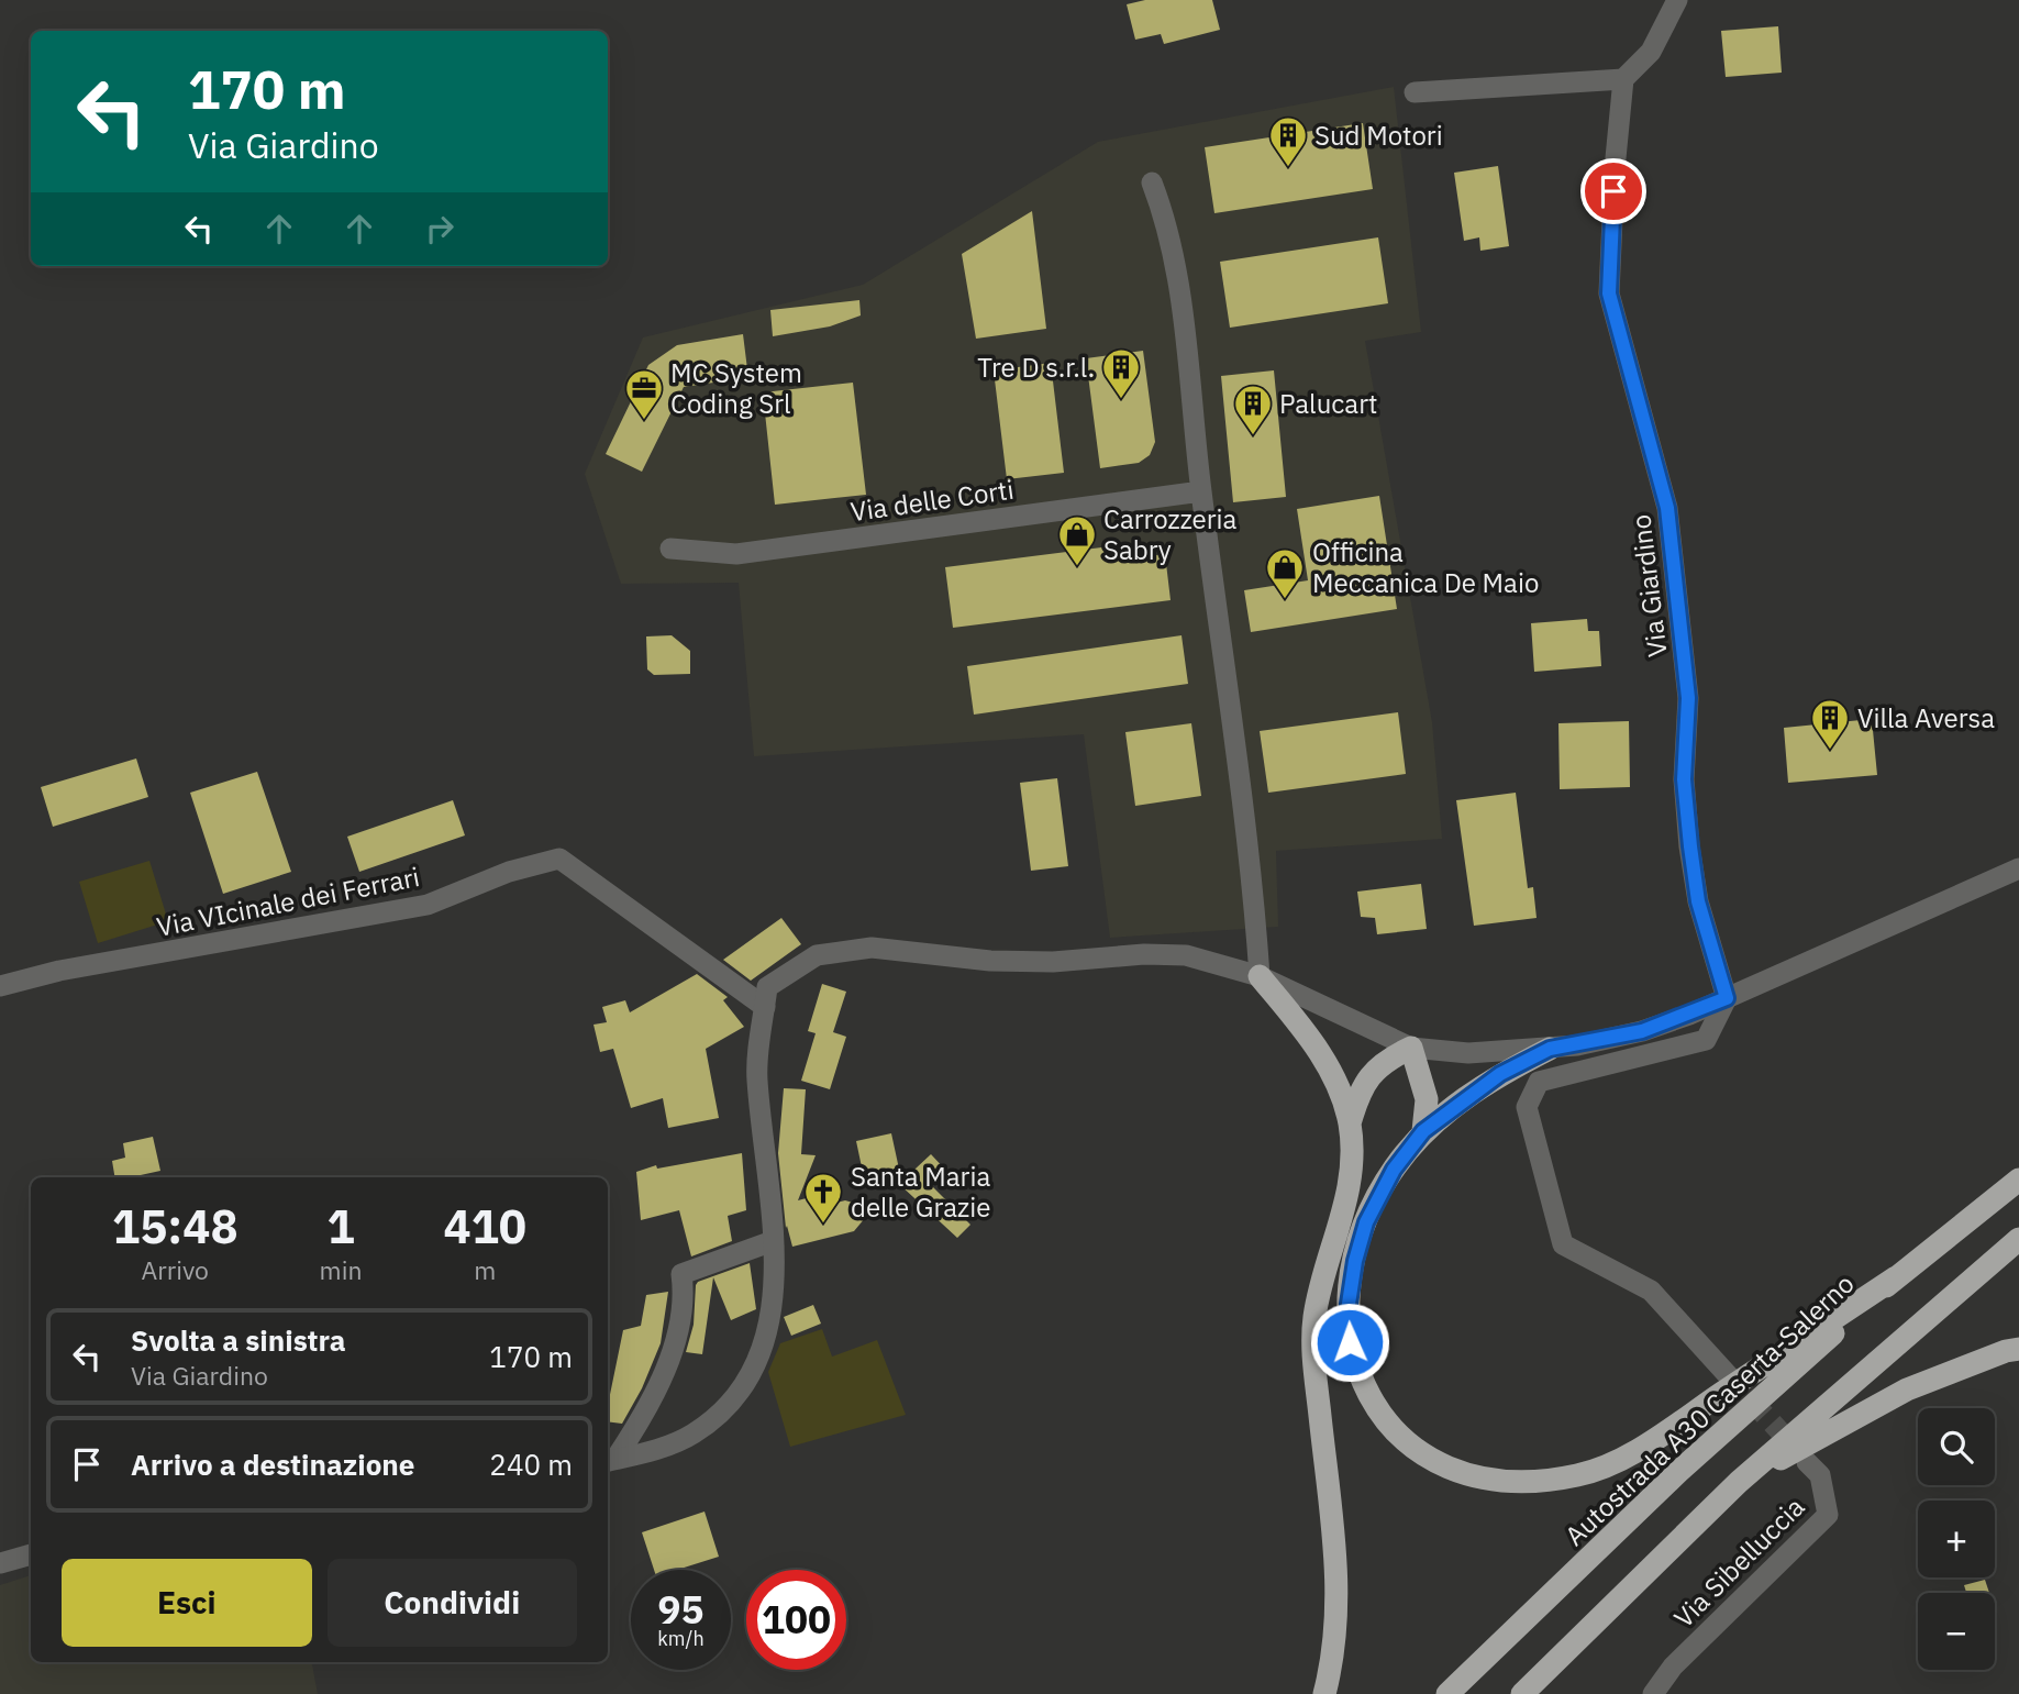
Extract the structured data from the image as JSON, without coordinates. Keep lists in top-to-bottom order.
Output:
{
  "streets": {
    "highway": ["Autostrada A30 Caserta-Salerno"],
    "street": [
      "Via delle Corti",
      "Via Giardino",
      "Via VIcinale dei Ferrari",
      "Via Sibelluccia"
    ]
  },
  "places": {
    "building": [
      "Sud Motori",
      "Tre D s.r.l.",
      "Palucart",
      "Villa Aversa"
    ],
    "office": ["MC System Coding Srl"],
    "shop": ["Carrozzeria Sabry", "Officina Meccanica De Maio"],
    "church": ["Santa Maria delle Grazie"]
  },
  "page": {
    "turn": ["170 m", "Via Giardino"],
    "eta": [
      "15:48",
      "Arrivo",
      "1",
      "min",
      "410",
      "m"
    ],
    "list": [
      {
        "name": "Svolta a sinistra",
        "note": "Via Giardino",
        "value": "170 m"
      },
      {
        "name": "Arrivo a destinazione",
        "value": "240 m"
      }
    ],
    "map_buttons": ["+", "−"],
    "buttons": ["Esci", "Condividi"],
    "speed": "95 km/h",
    "limit": "100"
  }
}
